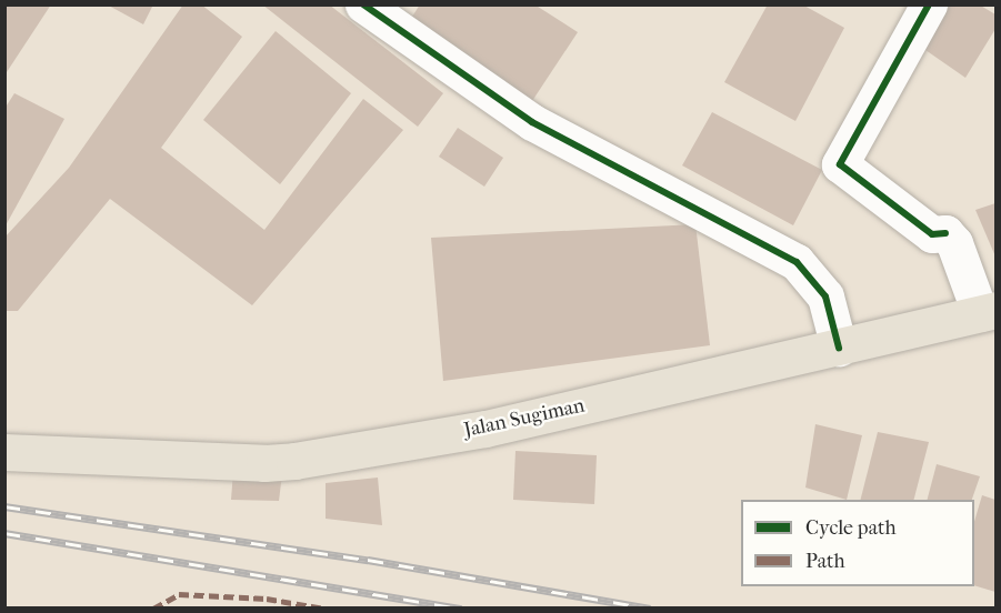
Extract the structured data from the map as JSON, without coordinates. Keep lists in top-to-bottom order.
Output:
{
  "streets": {
    "main road": ["Jalan Sugiman"]
  },
  "legend": ["Cycle path", "Path"]
}
